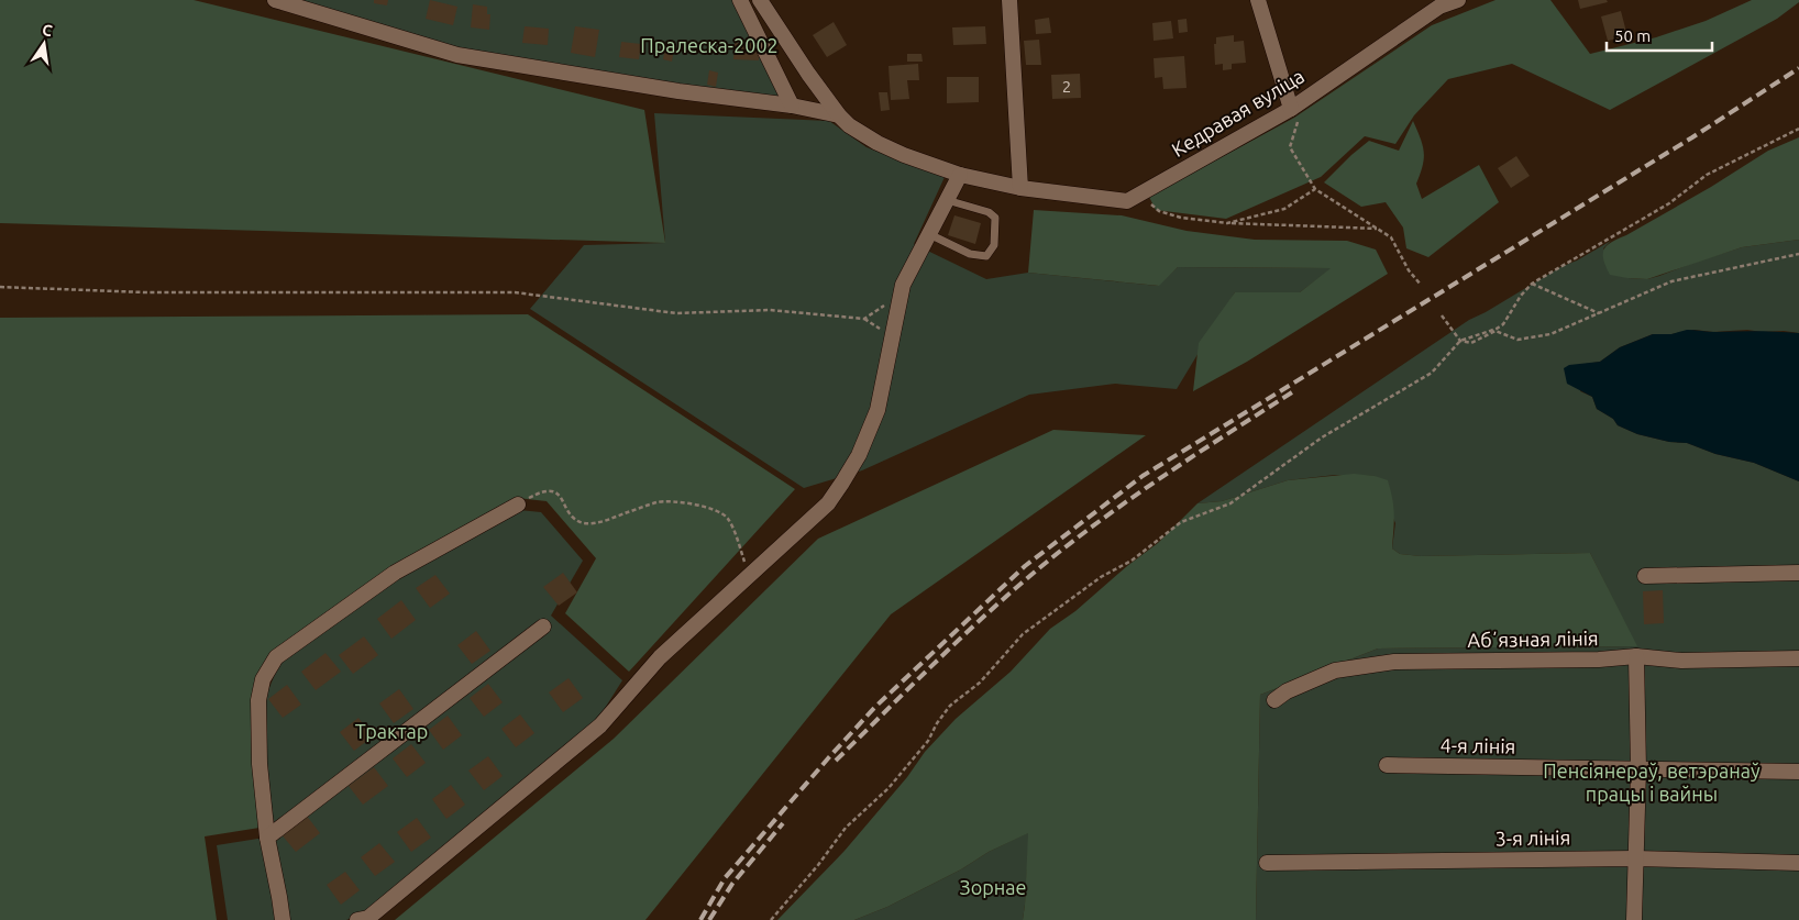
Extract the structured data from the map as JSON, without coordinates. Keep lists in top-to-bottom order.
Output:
{
  "streets": {
    "street": [
      "Кедравая вуліца",
      "Абʼязная лінія",
      "4-я лінія",
      "3-я лінія"
    ]
  },
  "parks": [
    "Пралеска-2002",
    "Трактар",
    "Пенсіянераў, ветэранаў працы і вайны",
    "Зорнае"
  ],
  "house_numbers": ["2"],
  "scale_bar": "50 m",
  "north": "top"
}
